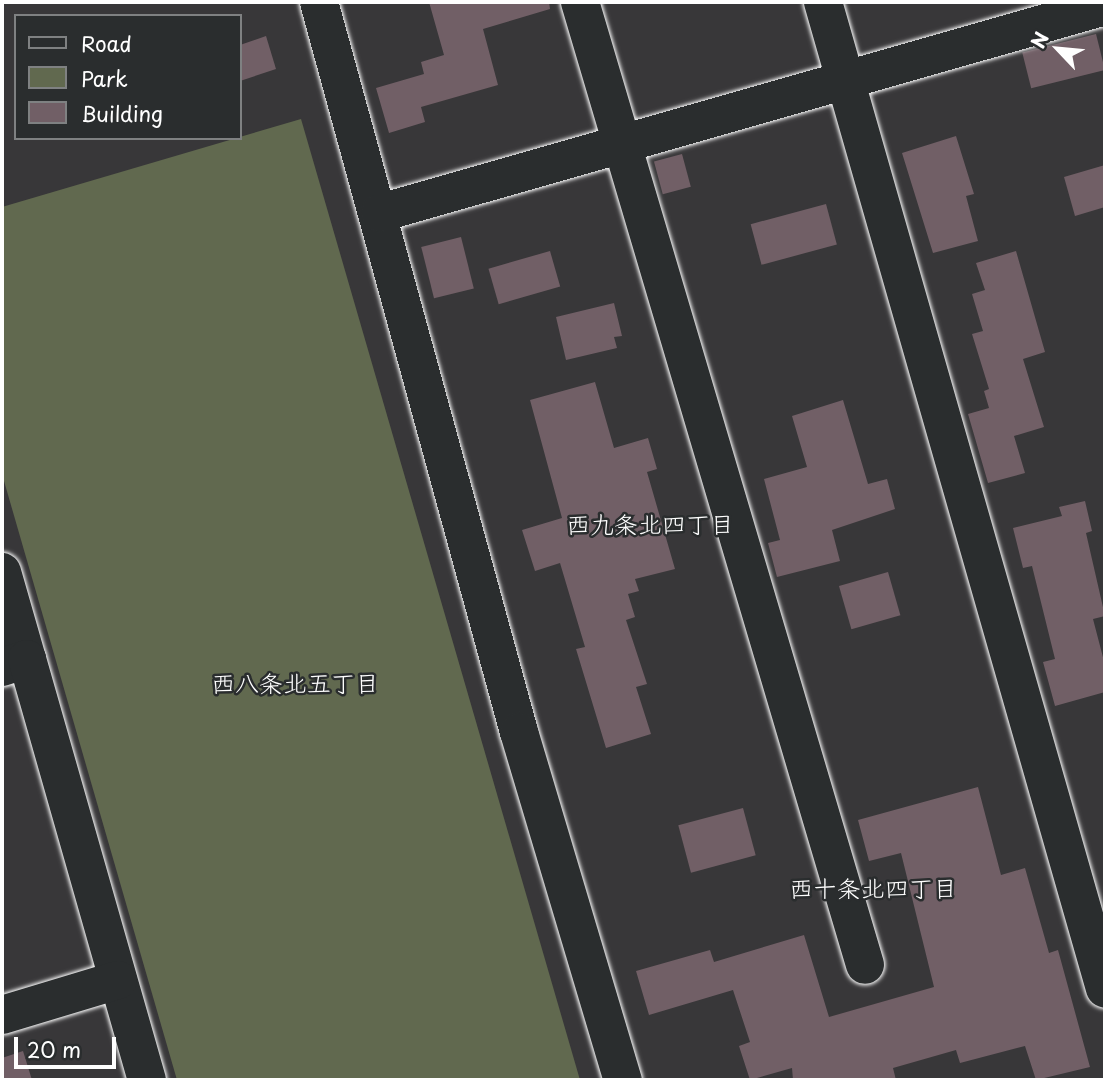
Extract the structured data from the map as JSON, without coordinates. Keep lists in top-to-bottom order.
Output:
{
  "districts": ["西九条北四丁目", "西八条北五丁目", "西十条北四丁目"],
  "legend": ["Road", "Park", "Building"],
  "scale_bar": "20 m",
  "north": "top left"
}
